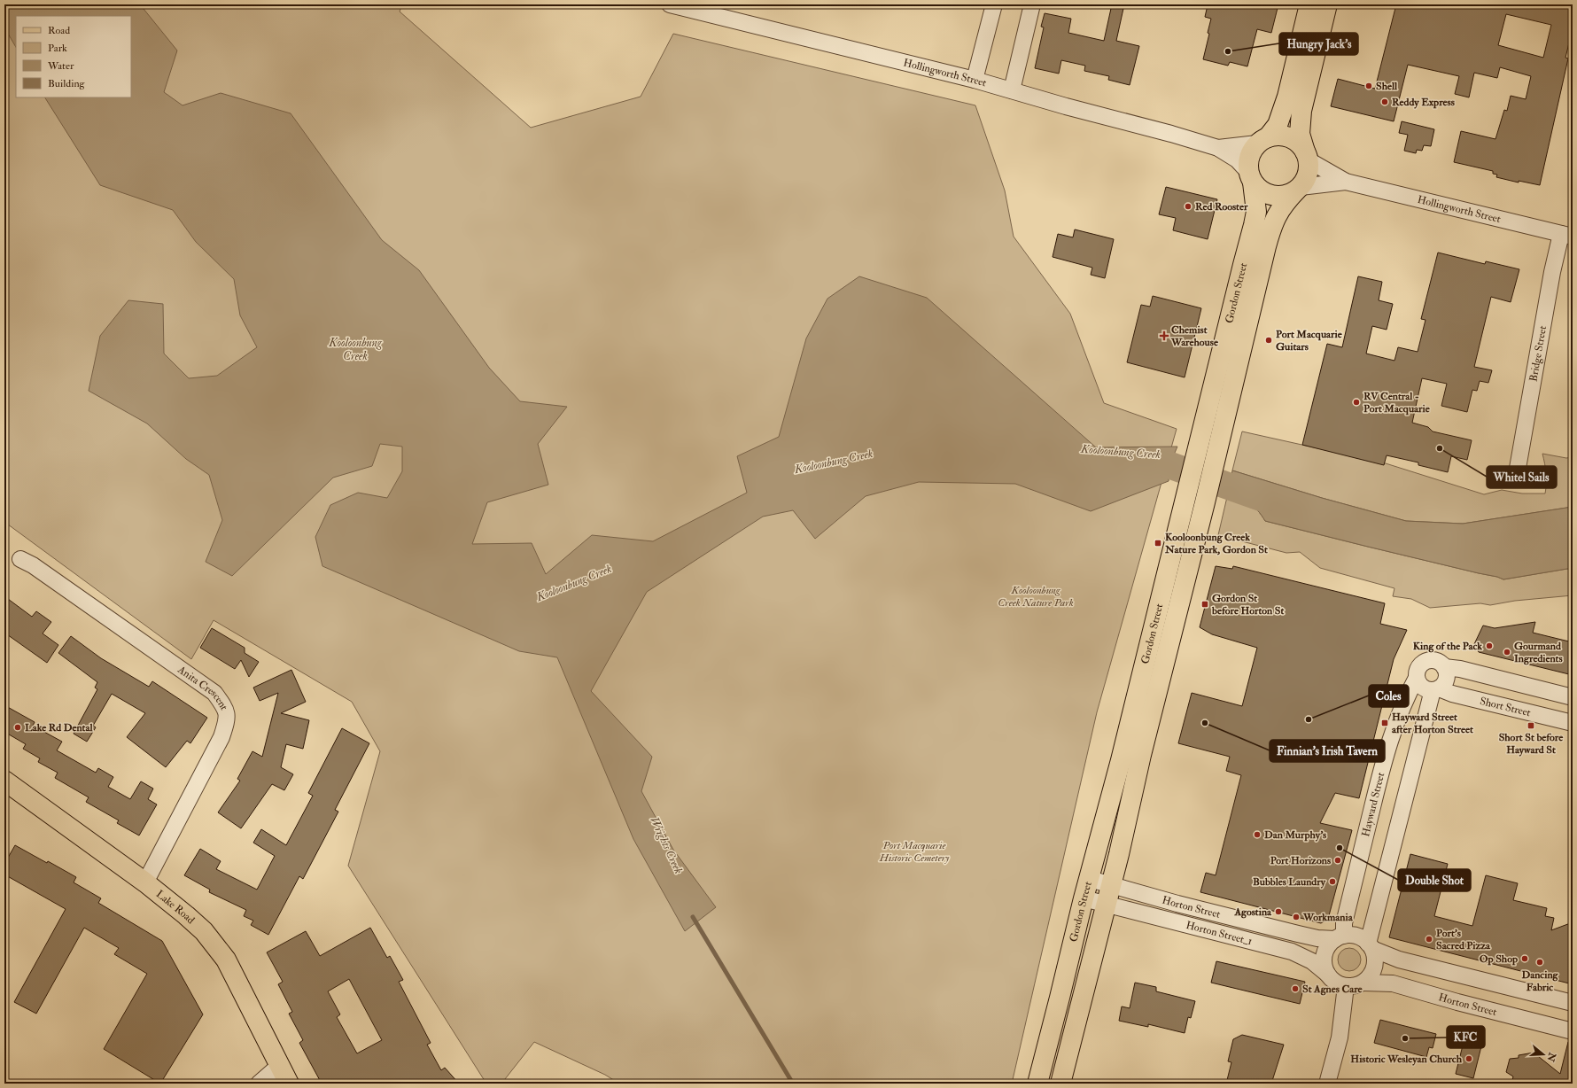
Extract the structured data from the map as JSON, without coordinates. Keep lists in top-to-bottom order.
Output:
{
  "streets": {
    "main road": ["Gordon Street", "Lake Road"],
    "street": [
      "Hollingworth Street",
      "Bridge Street",
      "Anita Crescent",
      "Short Street",
      "Hayward Street",
      "Horton Street",
      "Horton Street_1"
    ]
  },
  "crossings": [
    ["Hollingworth Street", "Gordon Street"],
    ["Hollingworth Street", "Bridge Street"],
    ["Gordon Street", "Horton Street"],
    ["Gordon Street", "Horton Street_1"],
    ["Anita Crescent", "Lake Road"],
    ["Short Street", "Hayward Street"],
    ["Hayward Street", "Horton Street"],
    ["Hayward Street", "Horton Street_1"],
    ["Horton Street", "Horton Street_1"]
  ],
  "water": ["Kooloonbung Creek", "Wrights Creek"],
  "parks": ["Kooloonbung Creek Nature Park", "Port Macquarie Historic Cemetery"],
  "places": {
    "other": [
      "Hungry Jack's",
      "Shell",
      "Reddy Express",
      "Red Rooster",
      "Port Macquarie Guitars",
      "RV Central - Port Macquarie",
      "Whitel Sails",
      "King of the Pack",
      "Gourmand Ingredients",
      "Coles",
      "Finnian's Irish Tavern",
      "Lake Rd Dental",
      "Dan Murphy's",
      "Double Shot",
      "Port Horizons",
      "Bubbles Laundry",
      "Agostina",
      "Workmania",
      "Port's Sacred Pizza",
      "Op Shop",
      "Dancing Fabric",
      "St Agnes Care",
      "KFC",
      "Historic Wesleyan Church"
    ],
    "health": ["Chemist Warehouse"],
    "transit": [
      "Kooloonbung Creek Nature Park, Gordon St",
      "Gordon St before Horton St",
      "Hayward Street after Horton Street",
      "Short St before Hayward St"
    ]
  },
  "legend": [
    "Road",
    "Park",
    "Water",
    "Building"
  ],
  "north": "right"
}
